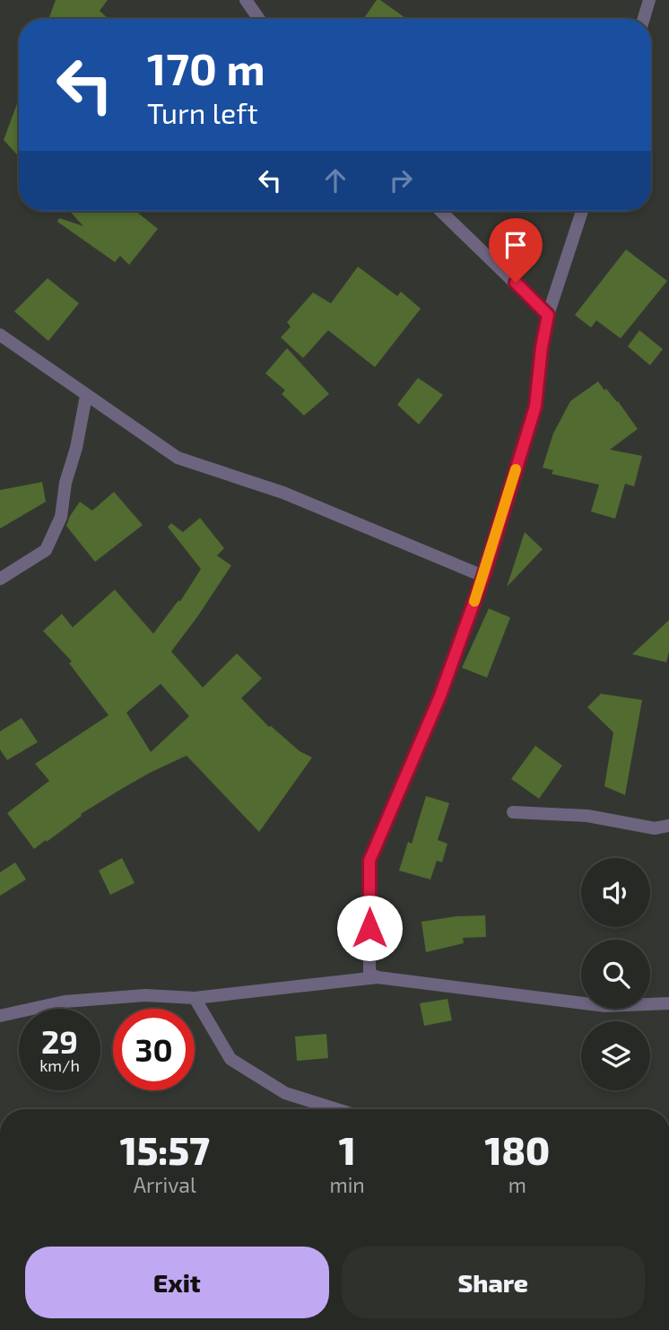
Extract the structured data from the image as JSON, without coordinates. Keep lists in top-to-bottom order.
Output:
{
  "page": {
    "turn": ["170 m", "Turn left"],
    "speed": "29 km/h",
    "limit": "30",
    "eta": [
      "15:57",
      "Arrival",
      "1",
      "min",
      "180",
      "m"
    ],
    "buttons": ["Exit", "Share"]
  }
}
